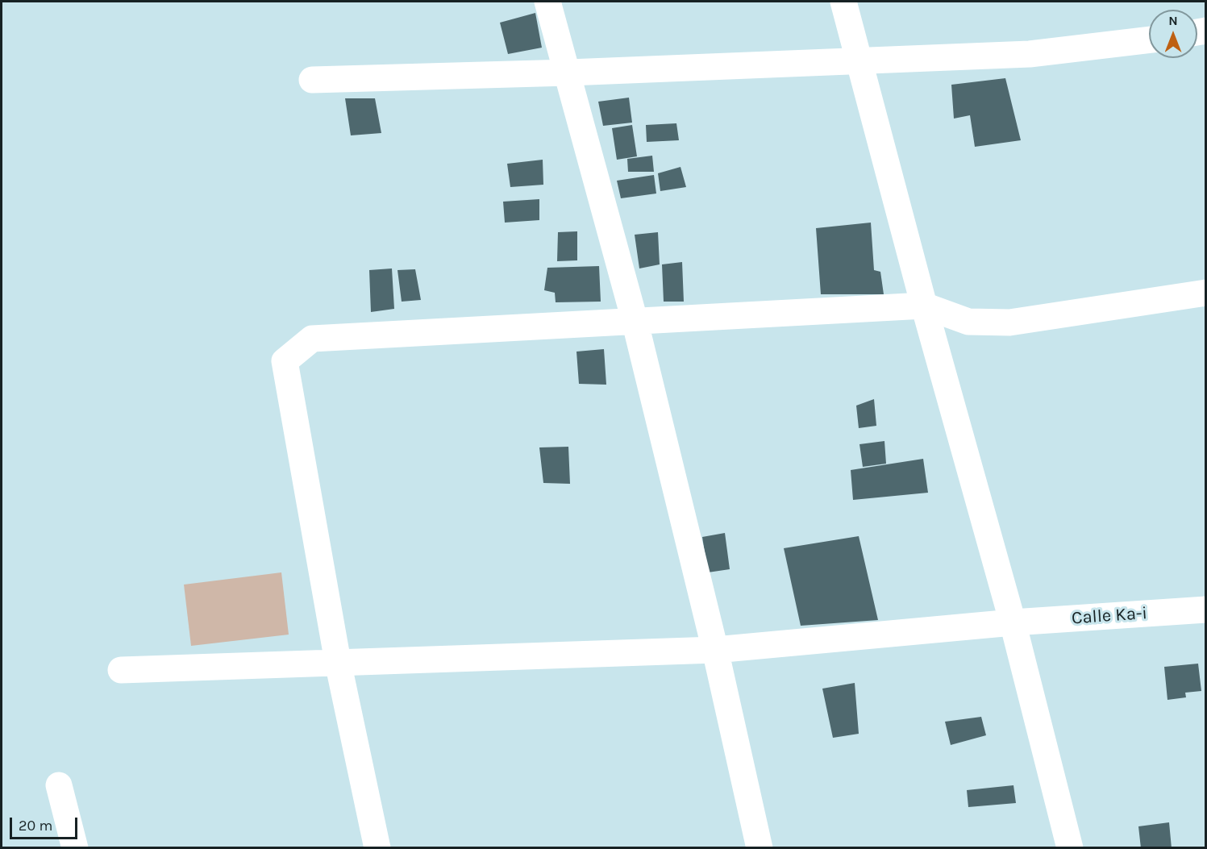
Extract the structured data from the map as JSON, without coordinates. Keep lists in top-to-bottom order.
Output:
{
  "streets": {
    "street": ["Calle Ka-i"]
  },
  "scale_bar": "20 m",
  "north": "top"
}
